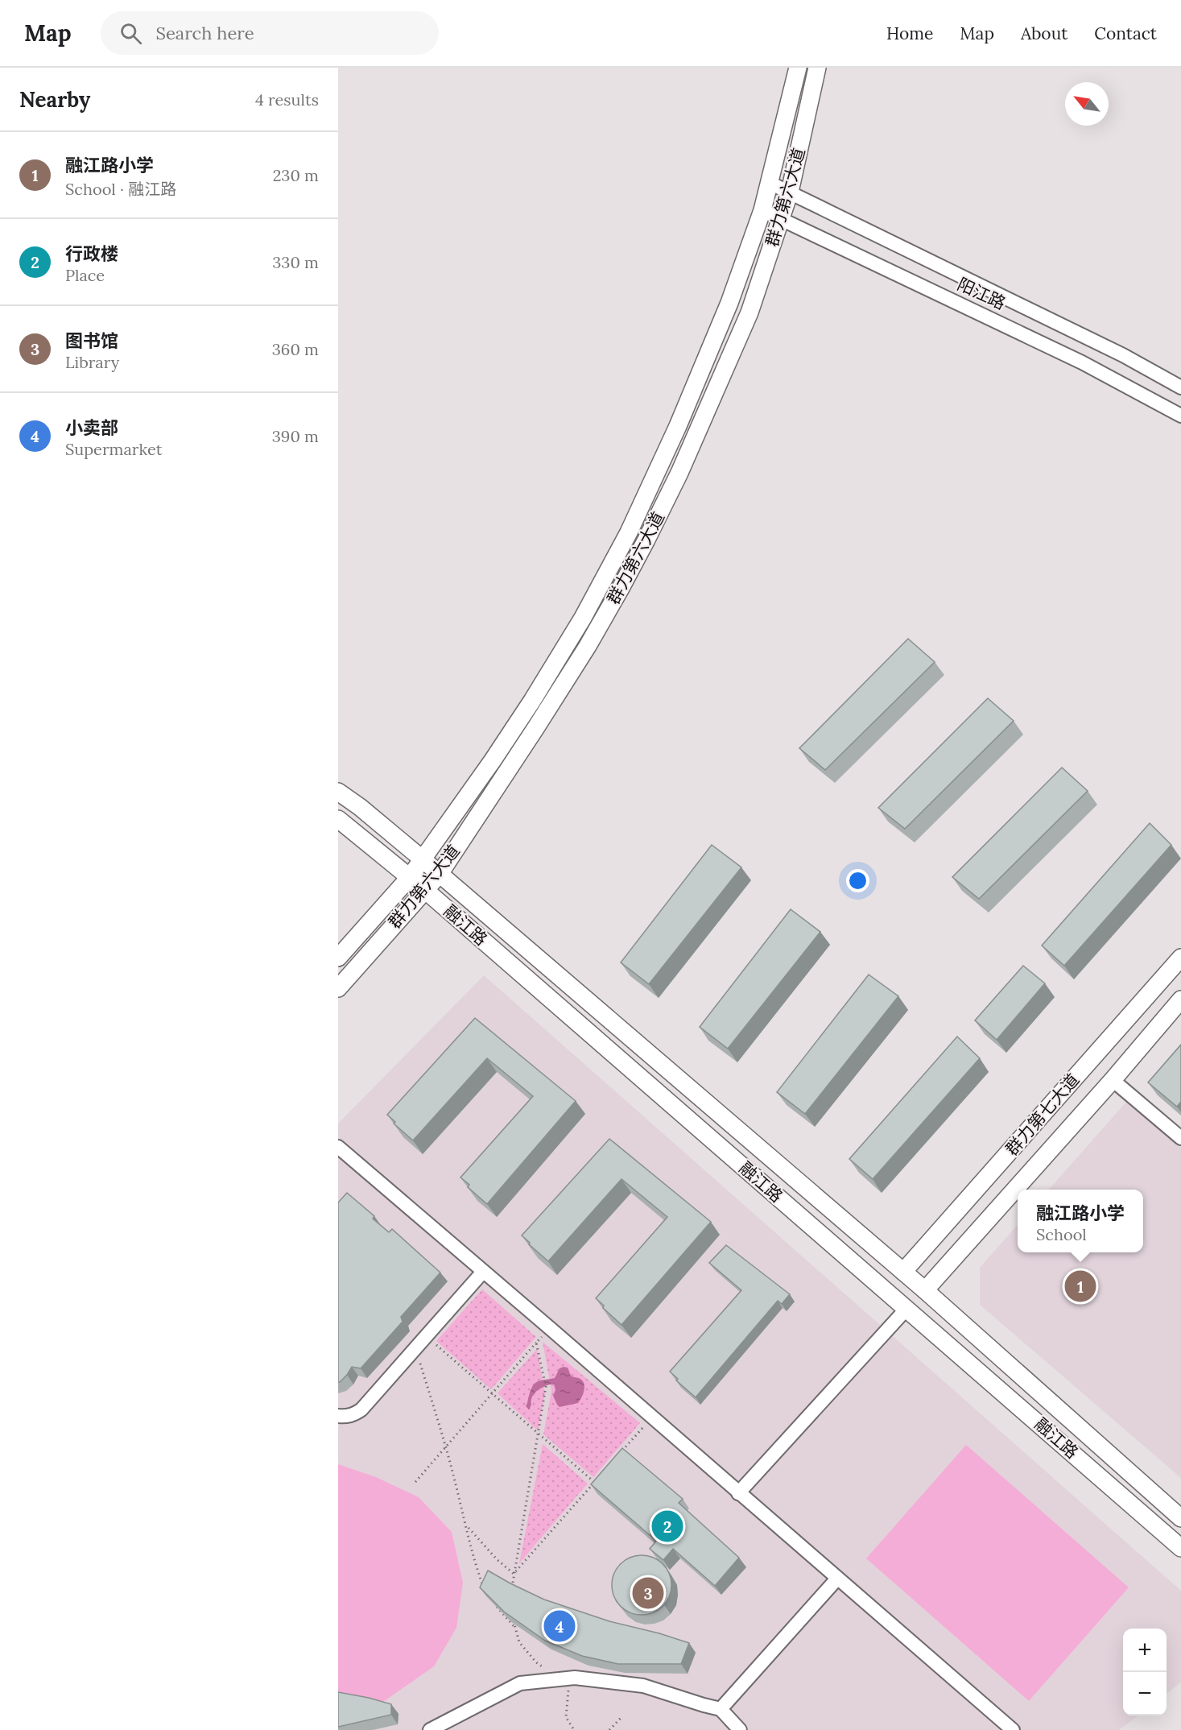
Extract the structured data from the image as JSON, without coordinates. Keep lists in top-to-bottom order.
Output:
{
  "streets": {
    "main road": ["群力第六大道", "融江路", "群力第七大道"],
    "street": ["阳江路"]
  },
  "crossings": [
    ["群力第六大道", "阳江路"],
    ["群力第六大道", "融江路"],
    ["融江路", "群力第七大道"]
  ],
  "north": "top left",
  "page": {
    "header": "Map",
    "search": "Search here",
    "nav": [
      "Home",
      "Map",
      "About",
      "Contact"
    ],
    "heading": ["Nearby", "4 results"],
    "list": [
      {
        "mark": "1",
        "name": "融江路小学",
        "note": "School · 融江路",
        "value": "230 m"
      },
      {
        "mark": "2",
        "name": "行政楼",
        "note": "Place",
        "value": "330 m"
      },
      {
        "mark": "3",
        "name": "图书馆",
        "note": "Library",
        "value": "360 m"
      },
      {
        "mark": "4",
        "name": "小卖部",
        "note": "Supermarket",
        "value": "390 m"
      }
    ],
    "popup": ["融江路小学", "School"],
    "pins": [
      "1",
      "2",
      "3",
      "4"
    ],
    "map_buttons": ["+", "−"]
  }
}
